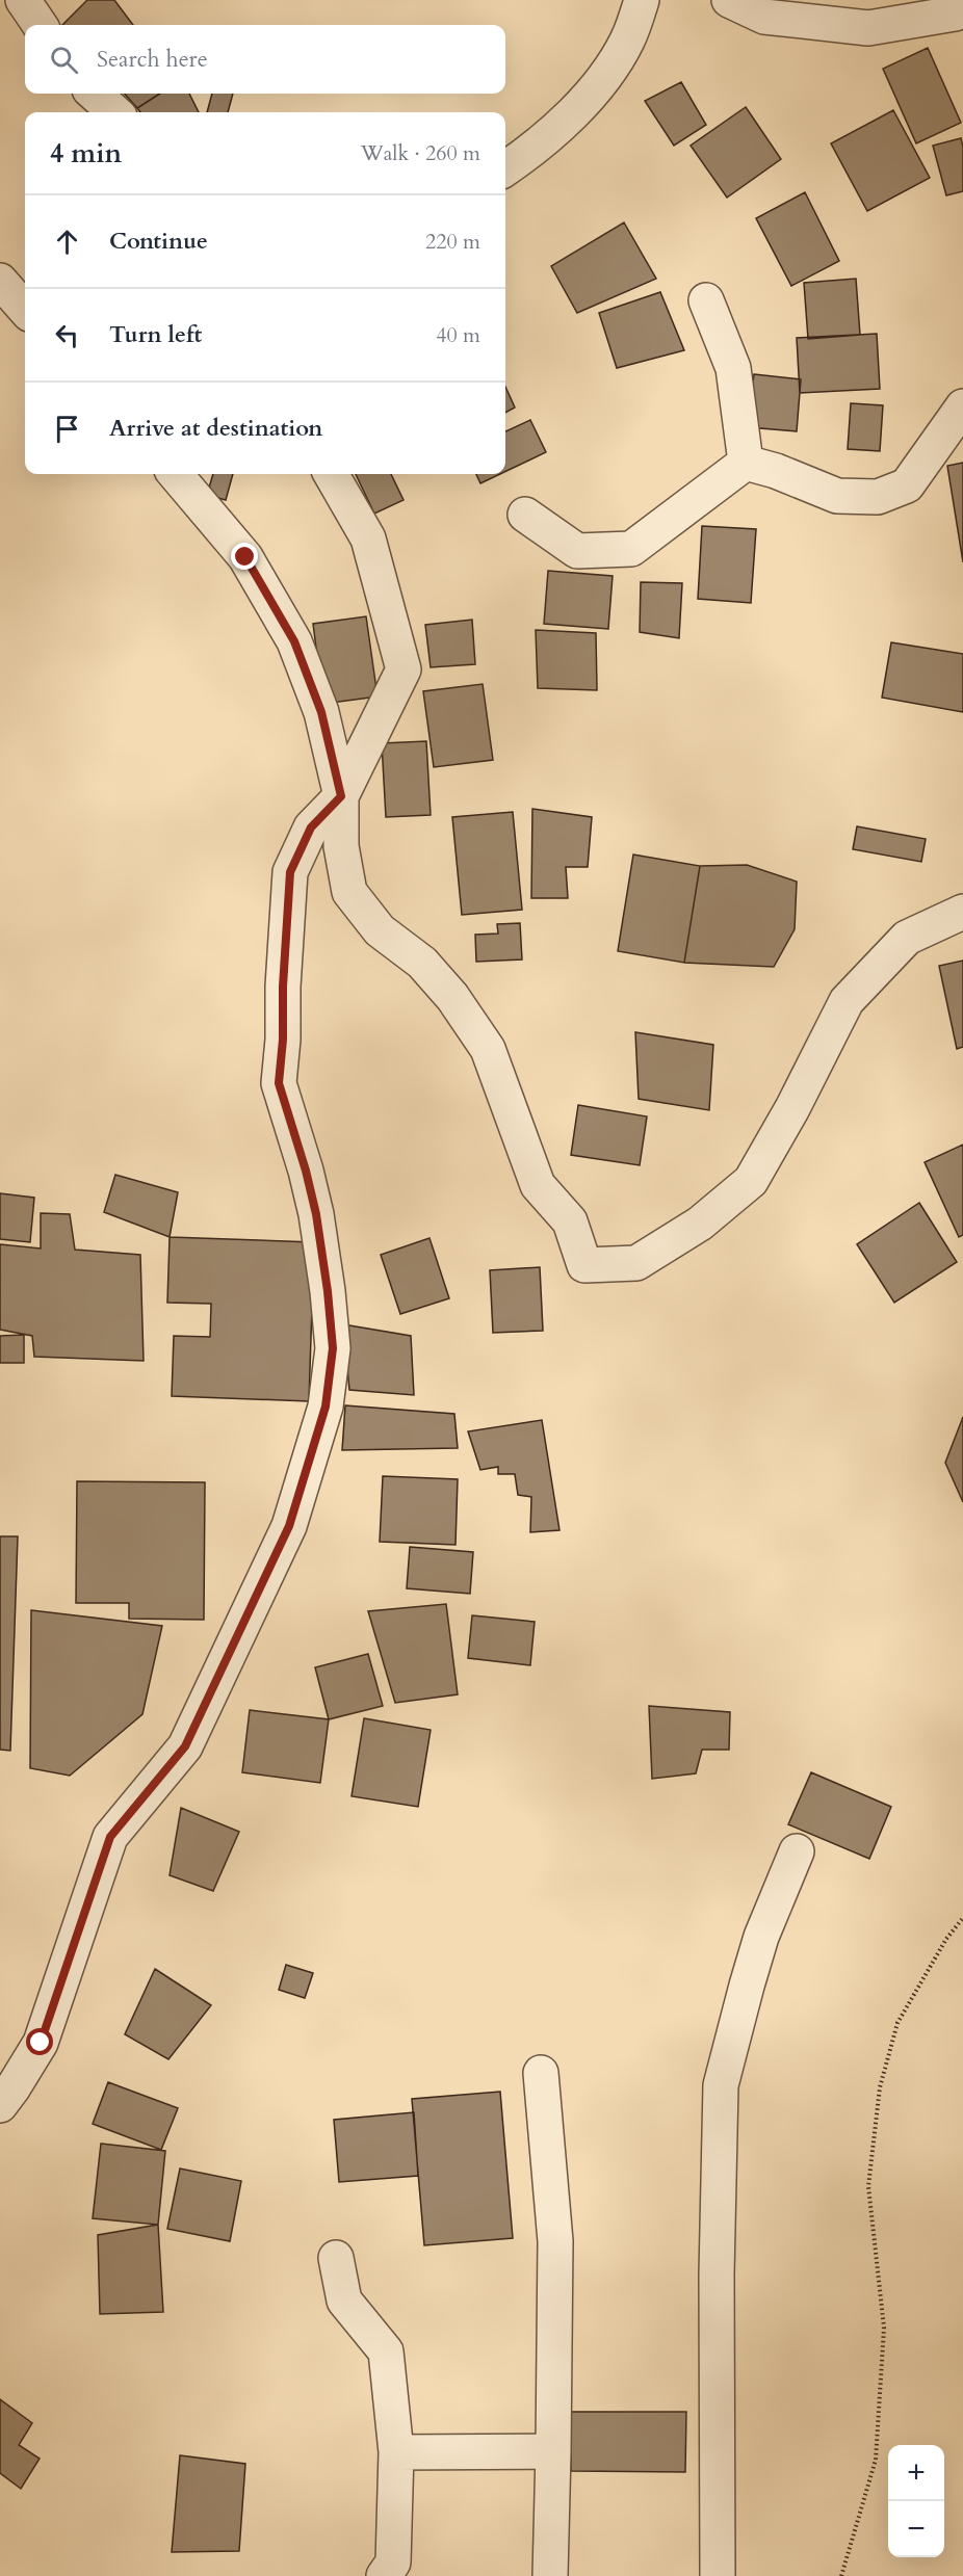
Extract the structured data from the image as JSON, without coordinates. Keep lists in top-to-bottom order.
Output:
{
  "page": {
    "search": "Search here",
    "heading": ["4 min", "Walk · 260 m"],
    "list": [
      ["Continue", "220 m"],
      ["Turn left", "40 m"],
      "Arrive at destination"
    ],
    "map_buttons": ["+", "−"]
  }
}
